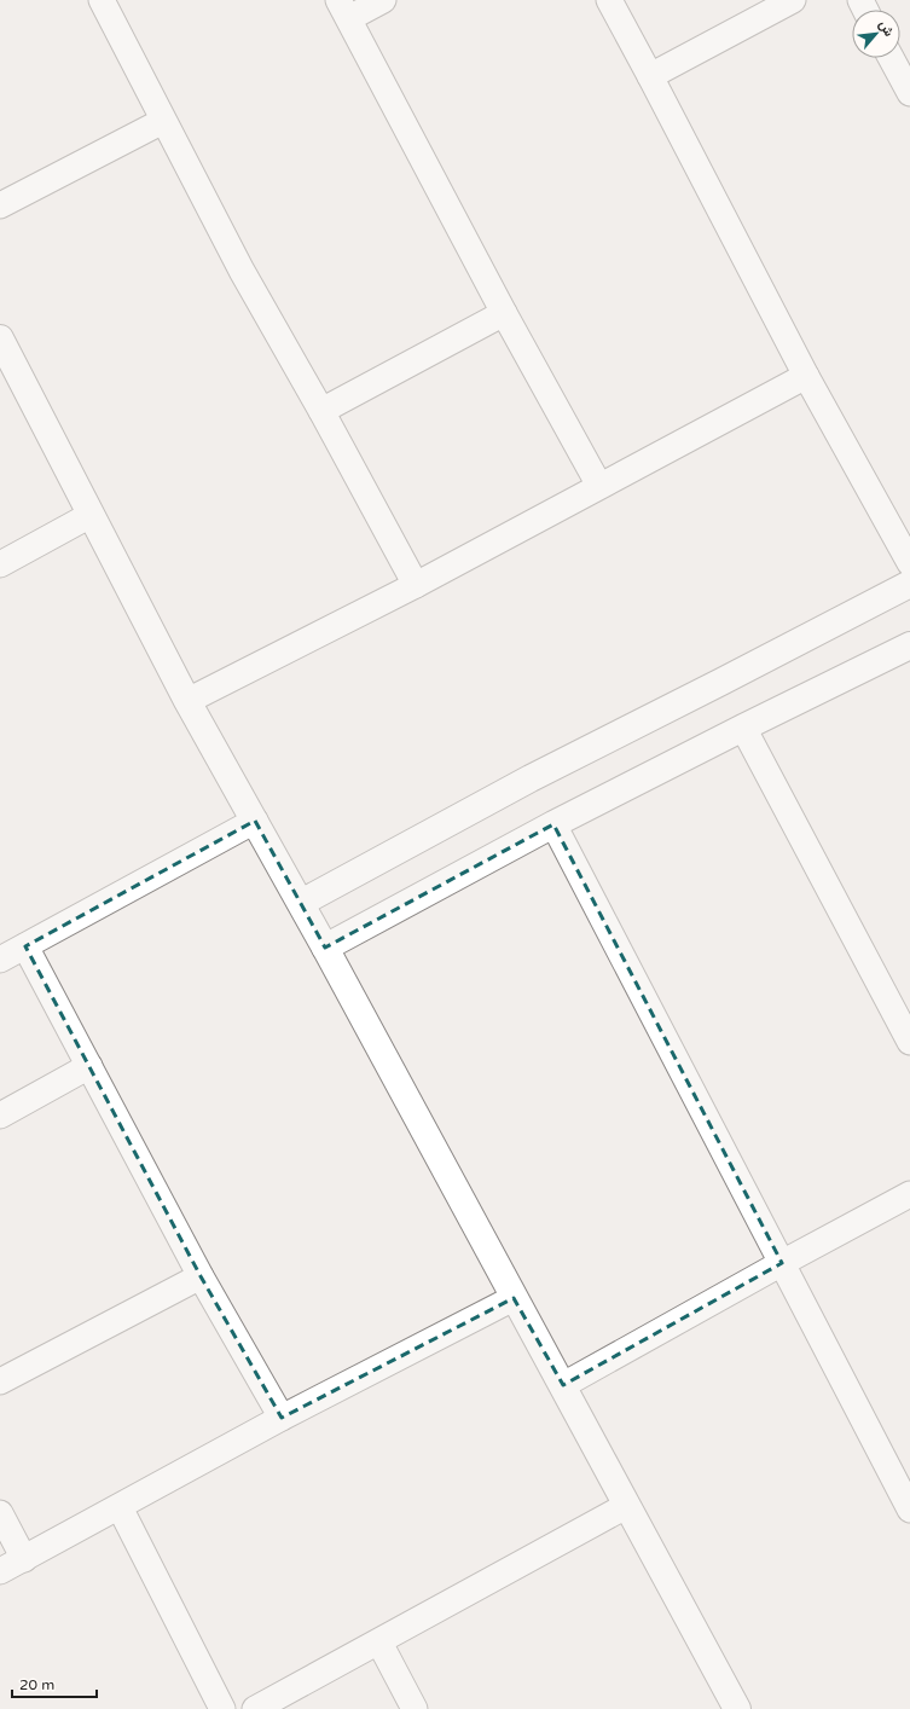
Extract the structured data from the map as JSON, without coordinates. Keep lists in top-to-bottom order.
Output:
{
  "scale_bar": "20 m",
  "north": "top right"
}
